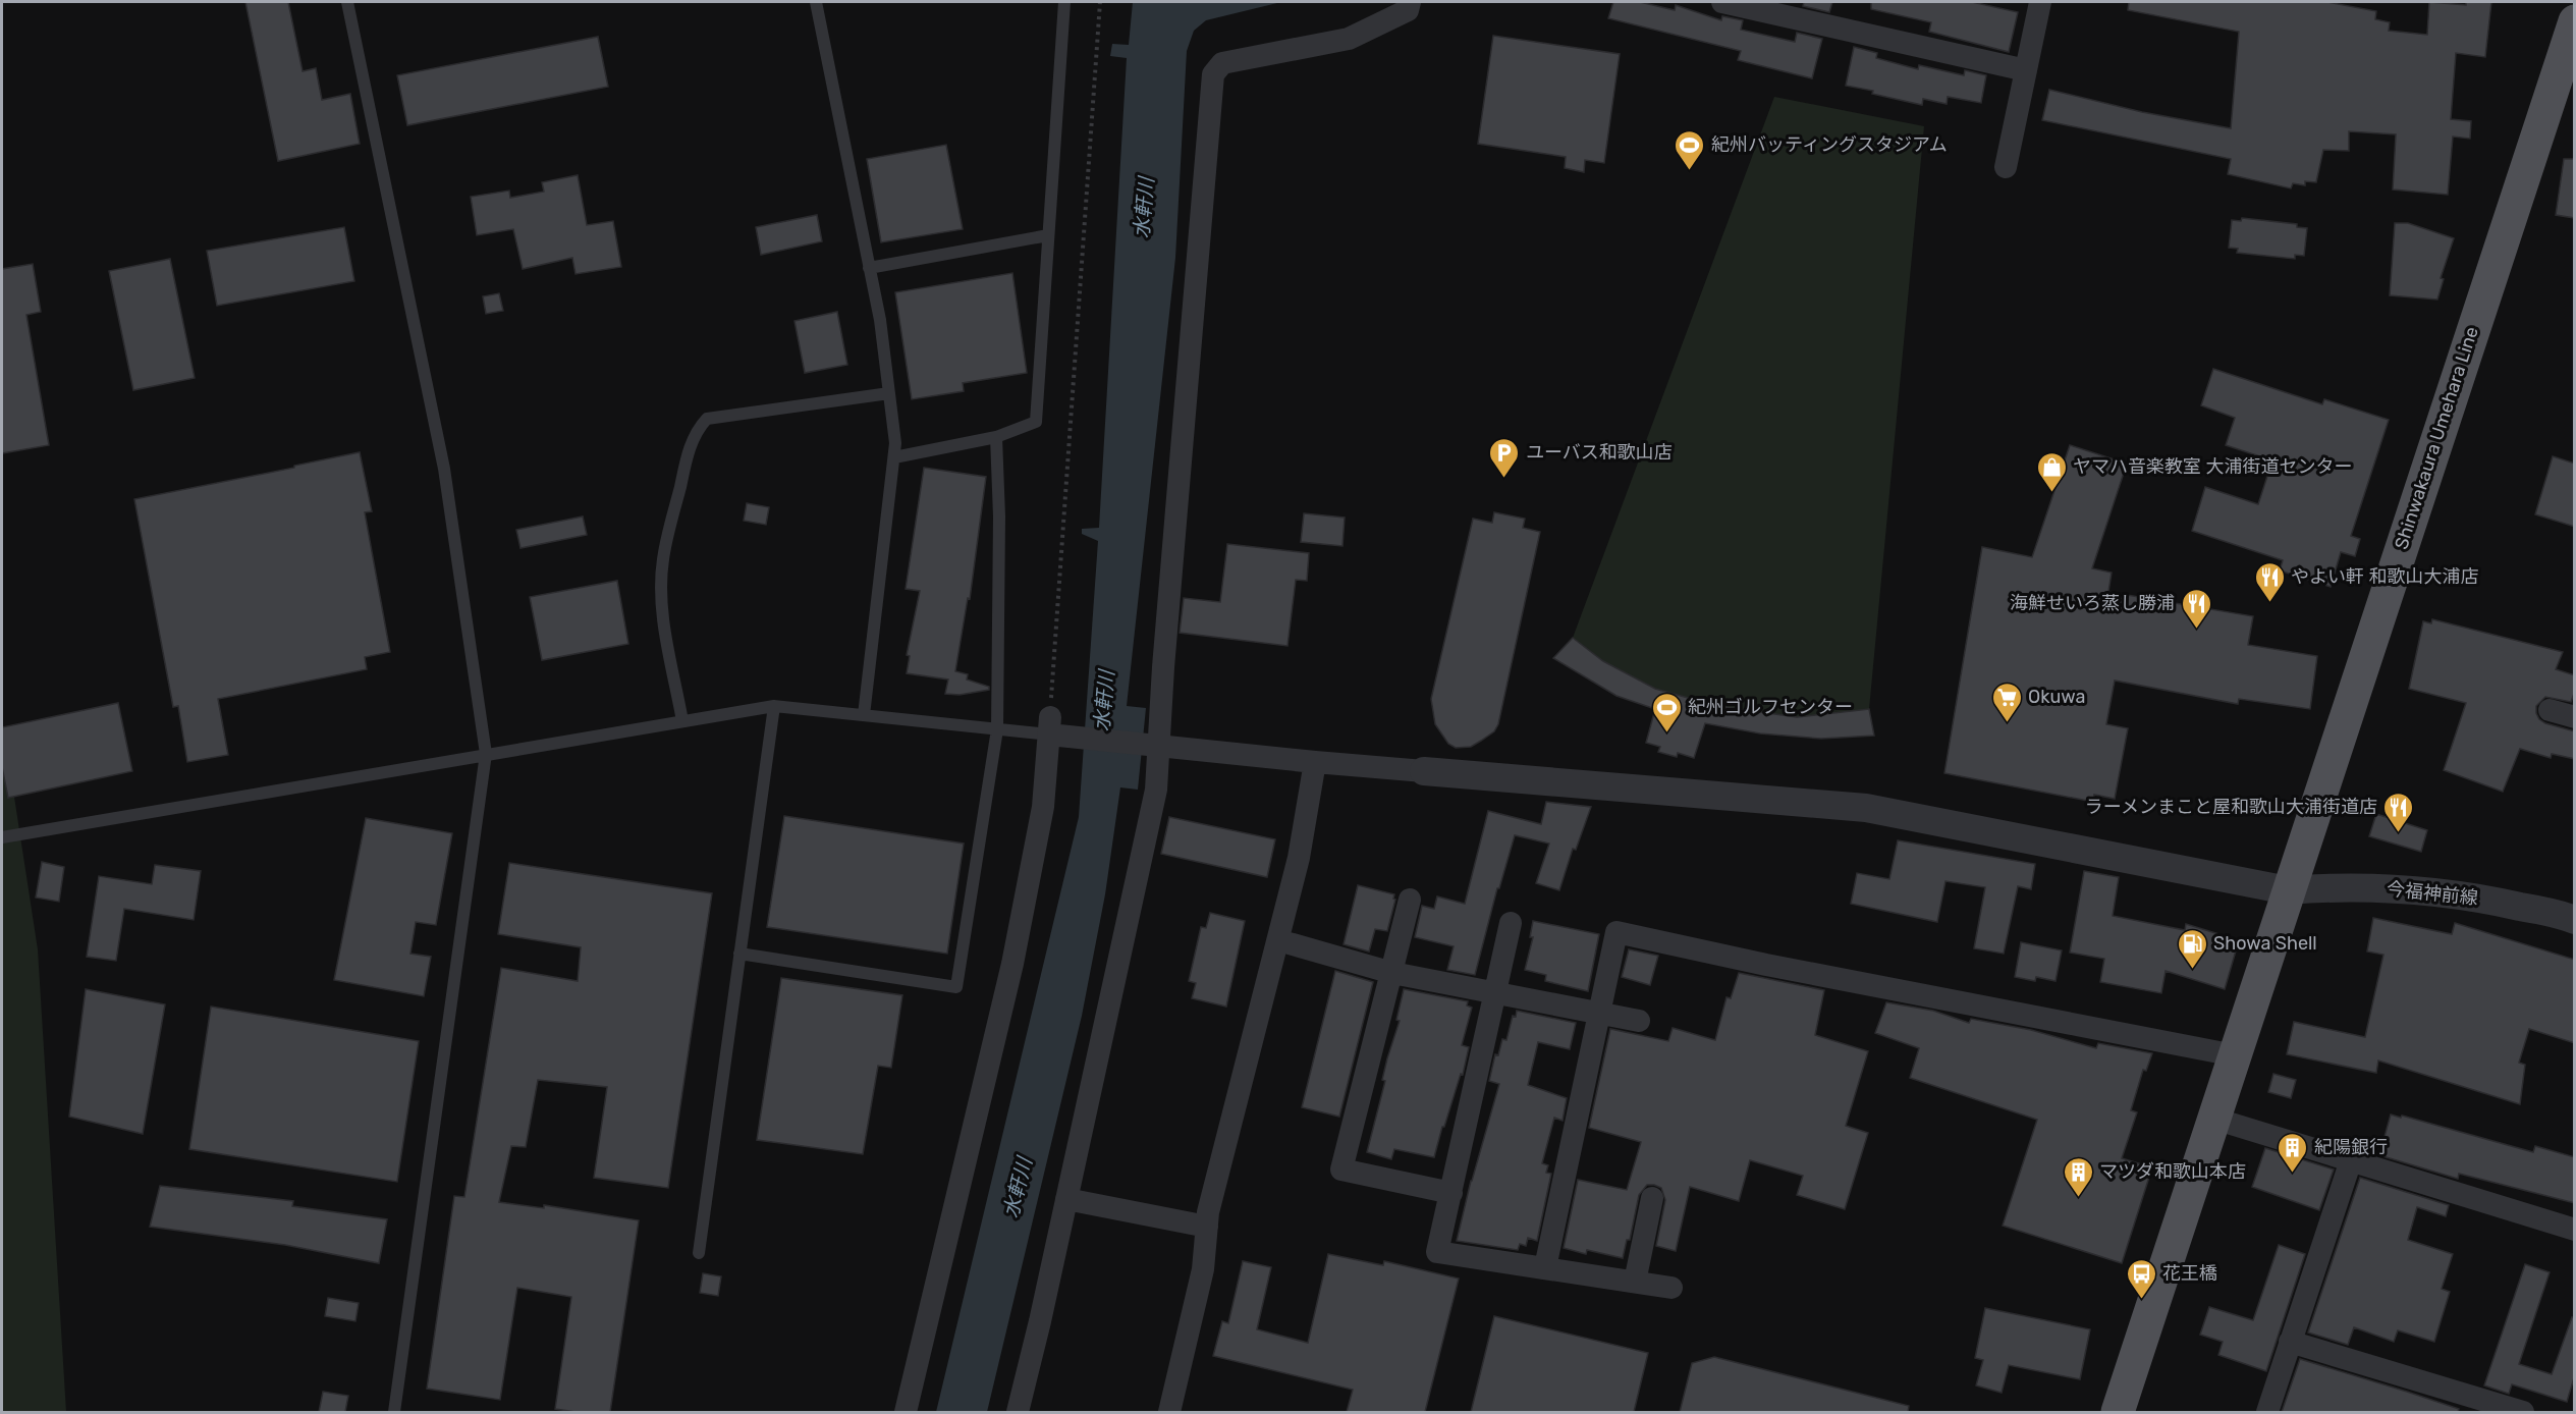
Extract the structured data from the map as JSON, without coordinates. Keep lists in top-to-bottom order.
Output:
{
  "streets": {
    "main road": ["Shinwakaura Umehara Line"],
    "street": ["今福神前線"]
  },
  "crossings": [
    ["Shinwakaura Umehara Line", "今福神前線"]
  ],
  "water": ["水軒川"],
  "places": {
    "sports": ["紀州バッティングスタジアム", "紀州ゴルフセンター"],
    "parking": ["ユーバス和歌山店"],
    "shop": ["ヤマハ音楽教室 大浦街道センター"],
    "restaurant": ["やよい軒 和歌山大浦店", "海鮮せいろ蒸し勝浦", "ラーメンまこと屋和歌山大浦街道店"],
    "supermarket": ["Okuwa"],
    "fuel station": ["Showa Shell"],
    "building": ["紀陽銀行", "マツダ和歌山本店"],
    "bus stop": ["花王橋"]
  }
}
